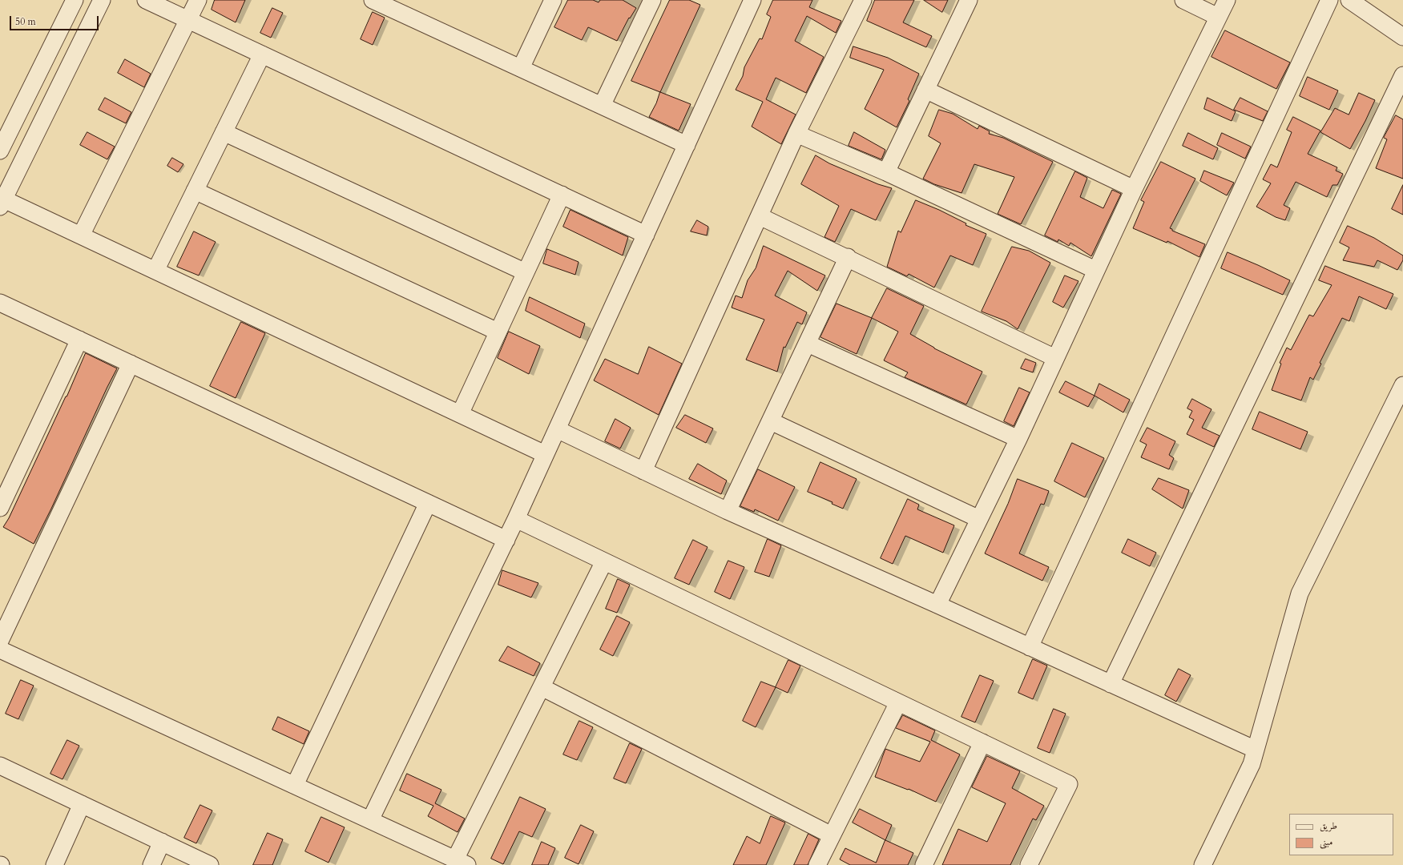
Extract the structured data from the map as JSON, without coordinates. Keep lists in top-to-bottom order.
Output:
{
  "legend": ["طريق", "مبنى"],
  "scale_bar": "50 m"
}
